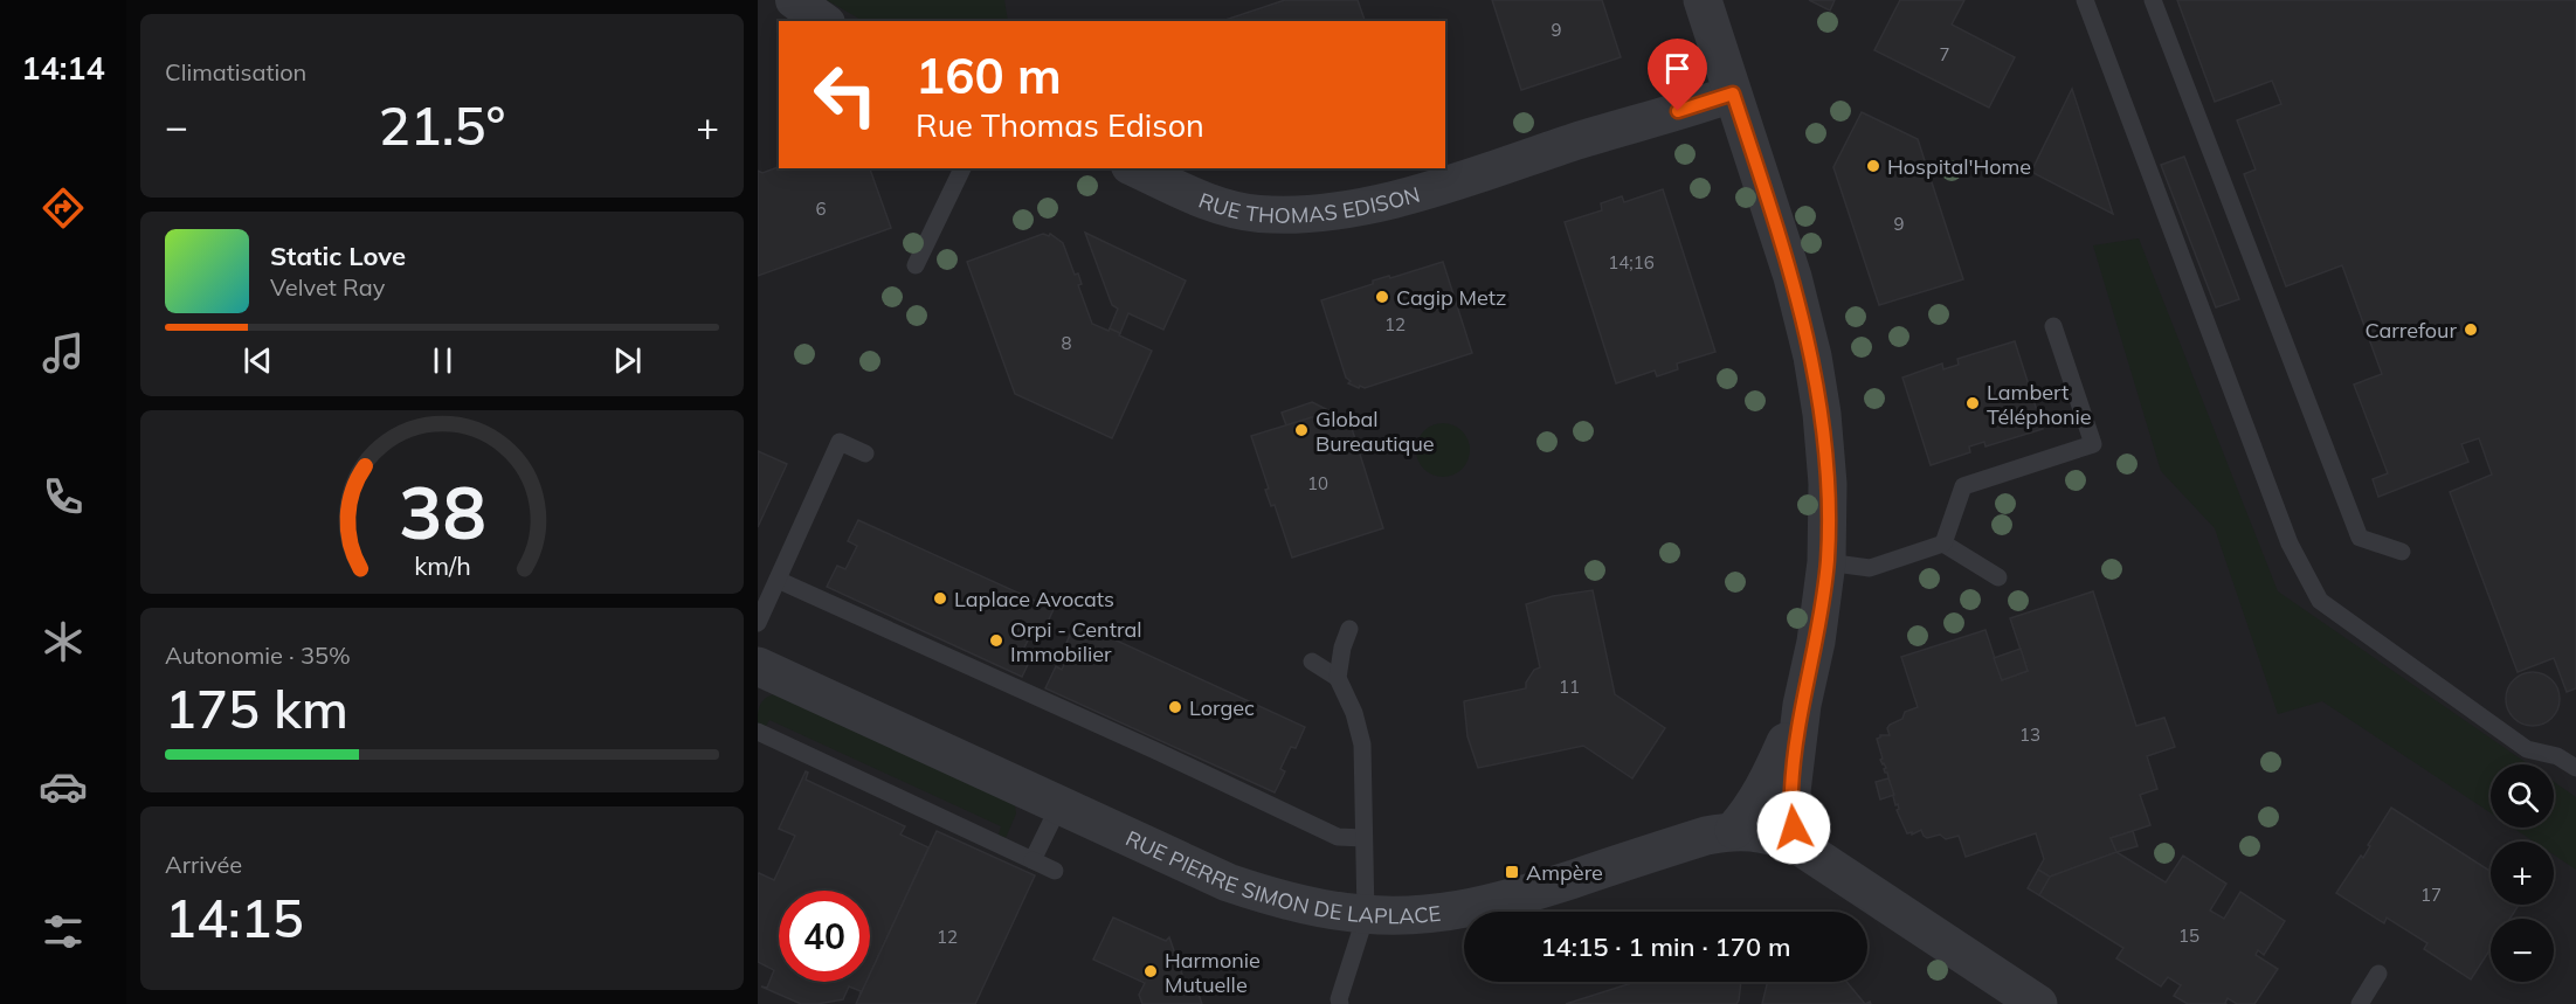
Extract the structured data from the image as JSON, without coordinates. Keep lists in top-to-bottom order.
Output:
{
  "streets": {
    "street": ["RUE THOMAS EDISON", "RUE PIERRE SIMON DE LAPLACE"]
  },
  "places": {
    "other": [
      "Hospital'Home",
      "Cagip Metz",
      "Carrefour",
      "Lambert Téléphonie",
      "Global Bureautique",
      "Laplace Avocats",
      "Orpi - Central Immobilier",
      "Lorgec",
      "Harmonie Mutuelle"
    ],
    "transit": ["Ampère"]
  },
  "house_numbers": [
    "9",
    "7",
    "6",
    "9",
    "14;16",
    "12",
    "8",
    "10",
    "11",
    "13",
    "17",
    "15",
    "12"
  ],
  "page": {
    "tabs": "14:14",
    "tile": [
      "Climatisation",
      ["Autonomie · 35%", "175 km"],
      ["Arrivée", "14:15"]
    ],
    "turn": ["160 m", "Rue Thomas Edison"],
    "heat": ["−", "21.5°", "+"],
    "song": ["Static Love", "Velvet Ray"],
    "map_buttons": ["+", "−"],
    "limit": "40",
    "trip": "14:15 · 1 min · 170 m",
    "gauge": ["38", "km/h"]
  }
}
